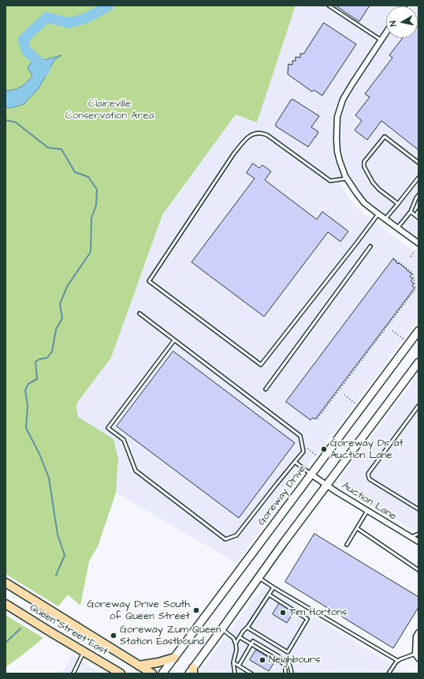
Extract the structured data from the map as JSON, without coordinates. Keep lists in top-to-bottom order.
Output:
{
  "streets": {
    "main road": ["Goreway Drive", "Queen Street East"],
    "street": ["Auction Lane"]
  },
  "crossings": [
    ["Goreway Drive", "Auction Lane"]
  ],
  "parks": ["Claireville Conservation Area"],
  "places": [
    "Goreway Dr at Auction Lane",
    "Goreway Drive South of Queen Street",
    "Tim Hortons",
    "Goreway Zum Queen Station Eastbound",
    "Neighbours"
  ],
  "north": "left"
}
